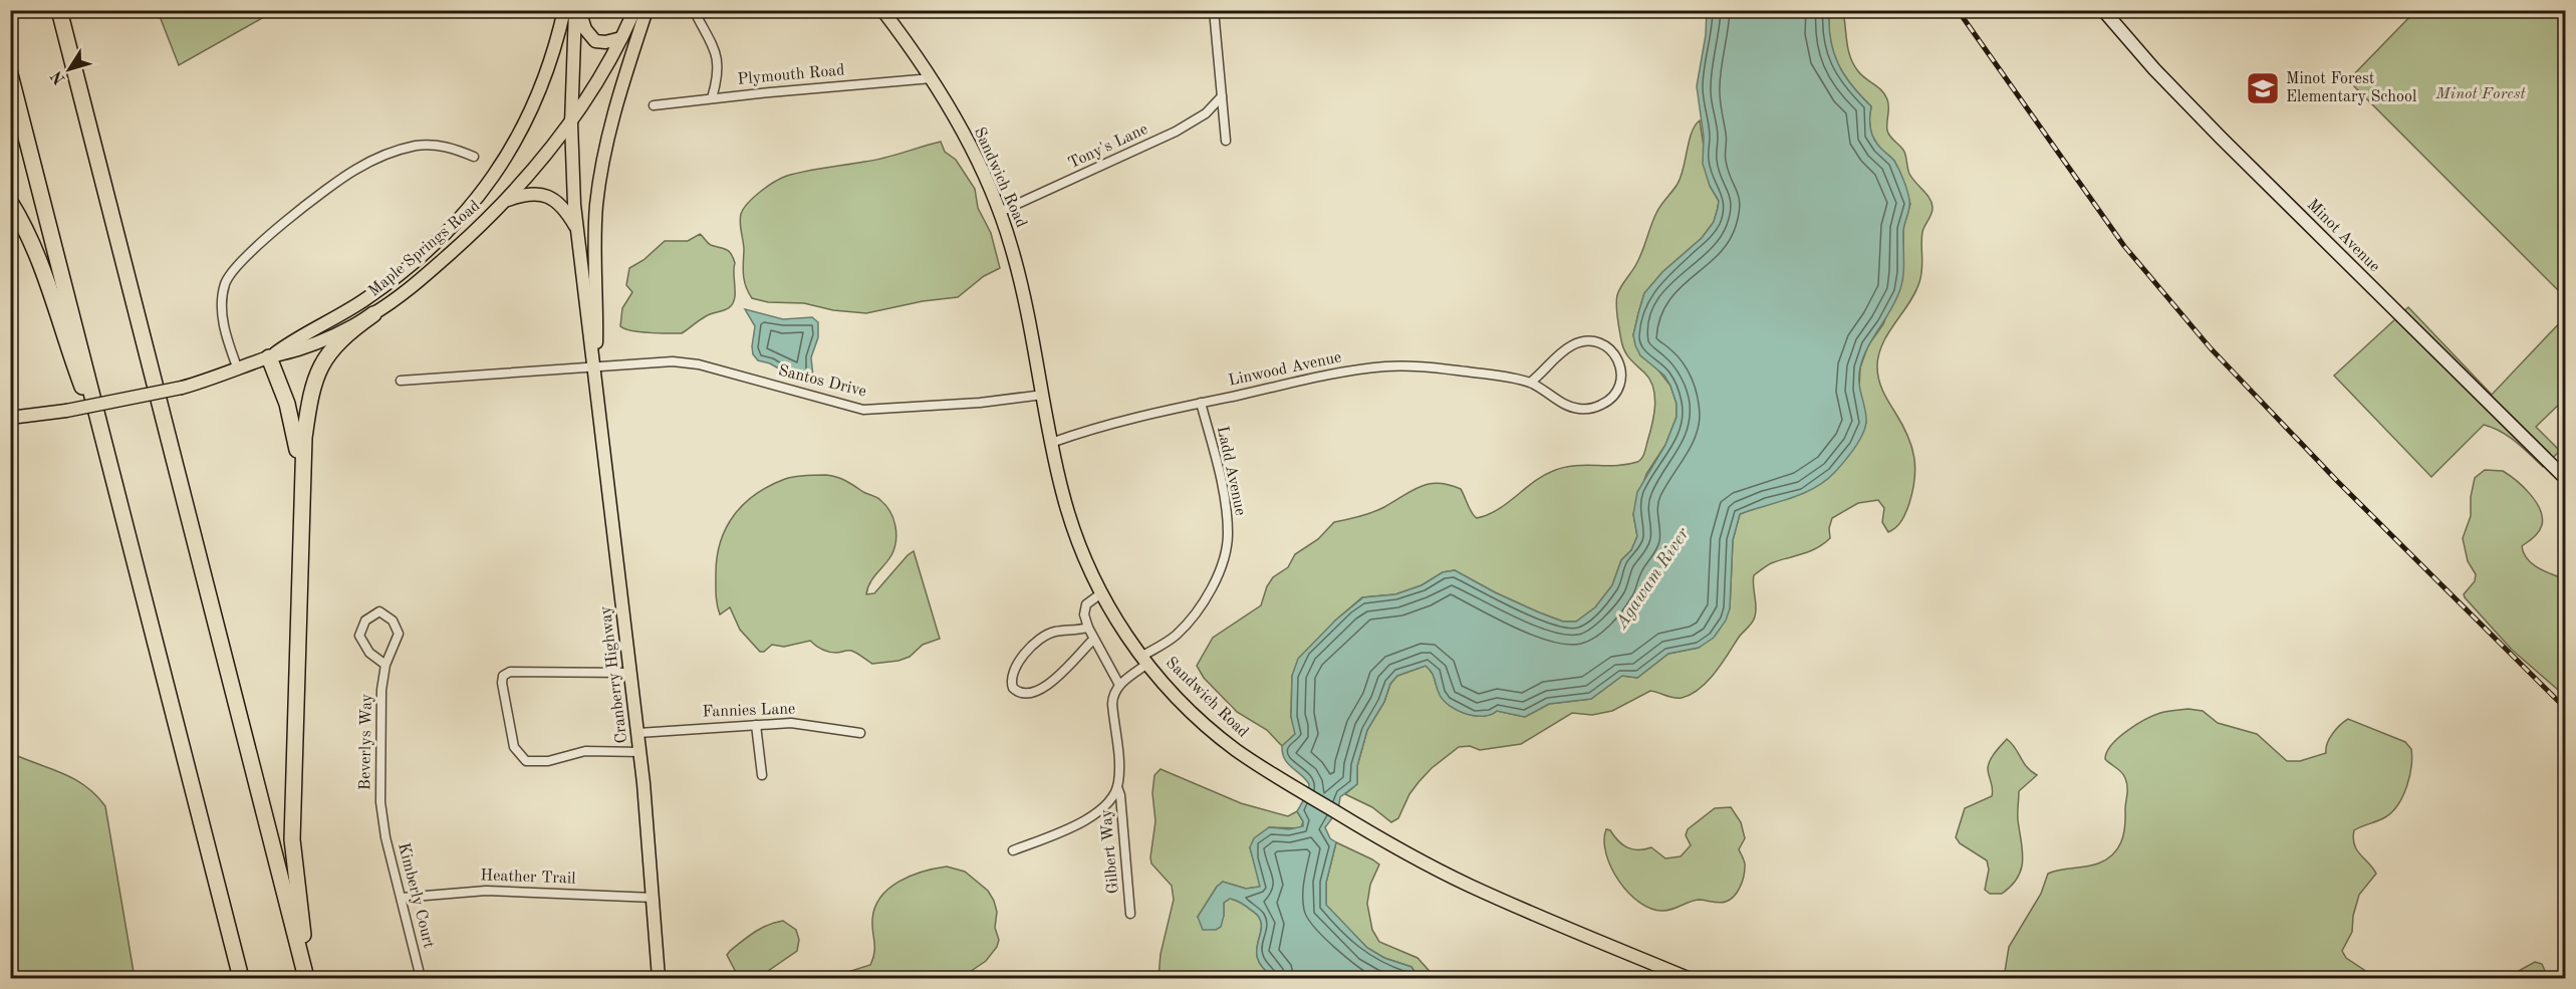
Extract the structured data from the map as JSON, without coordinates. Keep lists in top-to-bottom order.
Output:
{
  "streets": {
    "main road": [
      "Sandwich Road",
      "Minot Avenue",
      "Maple Springs Road",
      "Cranberry Highway"
    ],
    "street": [
      "Plymouth Road",
      "Tony's Lane",
      "Linwood Avenue",
      "Santos Drive",
      "Ladd Avenue",
      "Fannies Lane",
      "Beverlys Way",
      "Gilbert Way",
      "Heather Trail",
      "Kimberly Court"
    ]
  },
  "crossings": [
    ["Plymouth Road", "Sandwich Road"],
    ["Tony's Lane", "Sandwich Road"],
    ["Sandwich Road", "Linwood Avenue"],
    ["Sandwich Road", "Santos Drive"],
    ["Sandwich Road", "Ladd Avenue"],
    ["Maple Springs Road", "Cranberry Highway"],
    ["Linwood Avenue", "Ladd Avenue"],
    ["Santos Drive", "Cranberry Highway"],
    ["Ladd Avenue", "Gilbert Way"],
    ["Cranberry Highway", "Fannies Lane"],
    ["Cranberry Highway", "Heather Trail"],
    ["Beverlys Way", "Kimberly Court"],
    ["Heather Trail", "Kimberly Court"]
  ],
  "water": ["Agawam River"],
  "parks": ["Minot Forest"],
  "places": {
    "school or university": ["Minot Forest Elementary School"]
  },
  "north": "bottom left"
}
